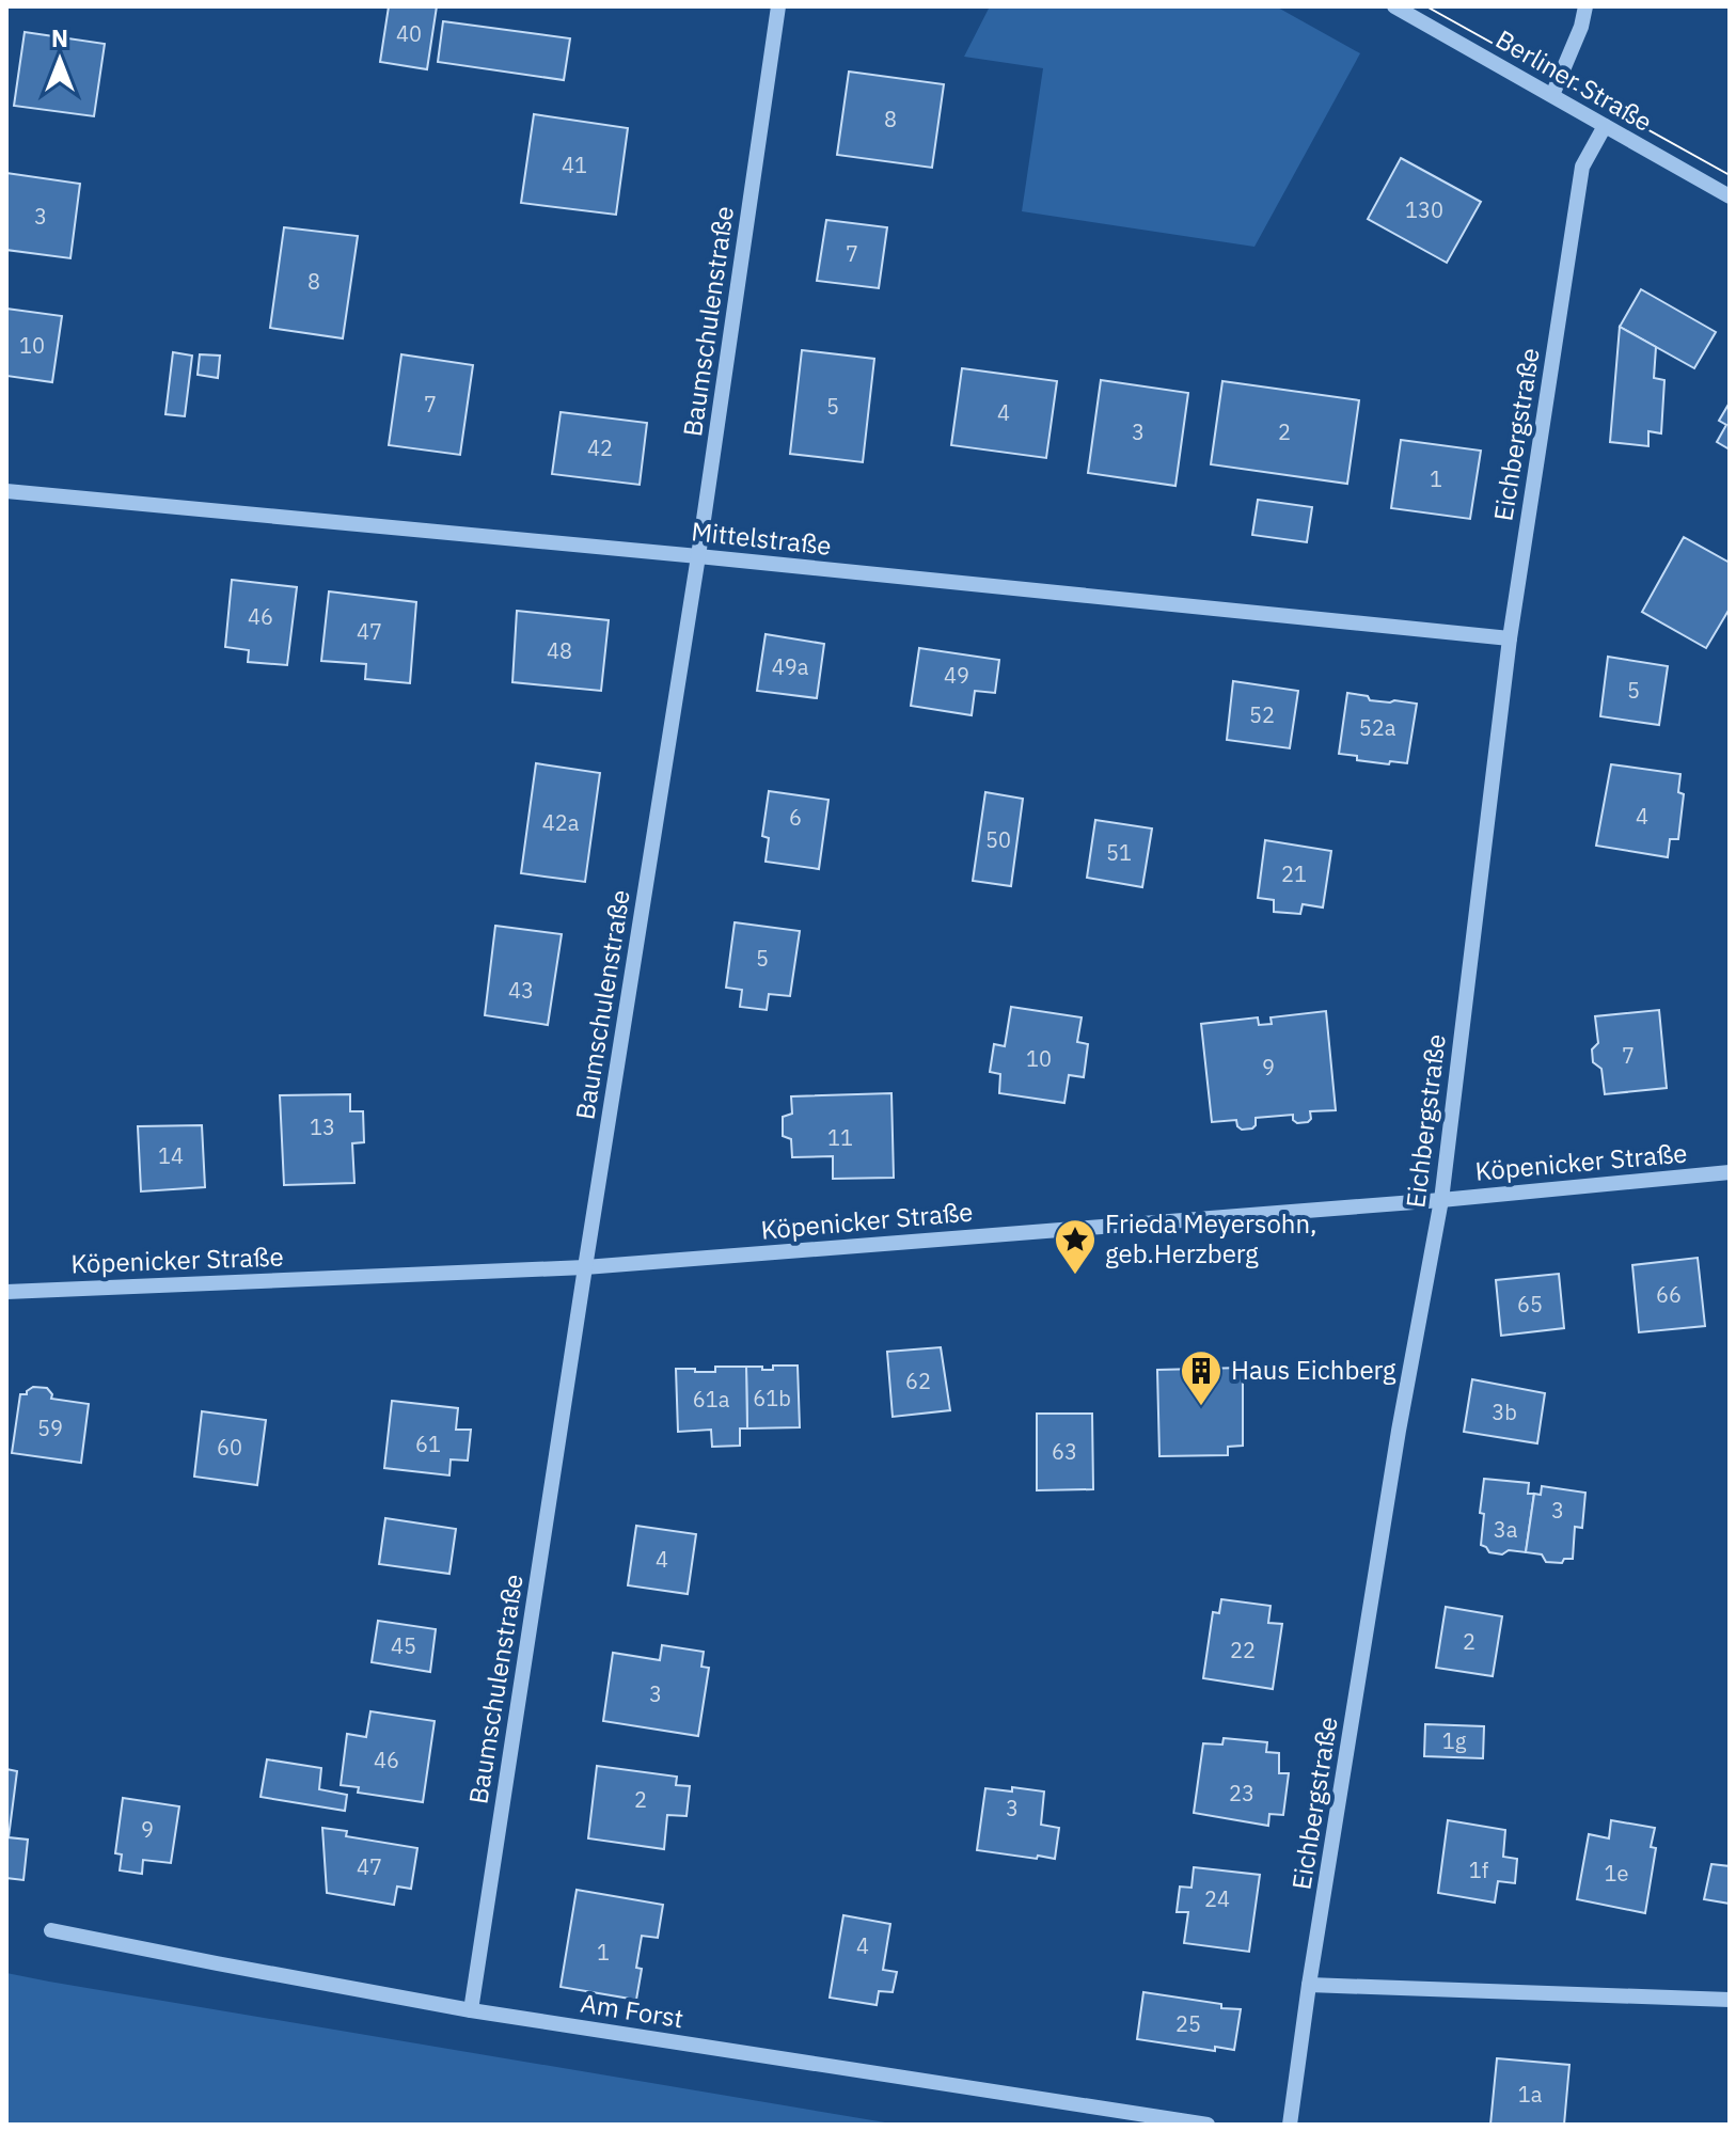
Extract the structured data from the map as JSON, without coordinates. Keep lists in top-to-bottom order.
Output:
{
  "streets": {
    "street": [
      "Berliner Straße",
      "Baumschulenstraße",
      "Eichbergstraße",
      "Mittelstraße",
      "Köpenicker Straße",
      "Am Forst"
    ]
  },
  "crossings": [
    ["Berliner Straße", "Eichbergstraße"],
    ["Baumschulenstraße", "Mittelstraße"],
    ["Baumschulenstraße", "Köpenicker Straße"],
    ["Baumschulenstraße", "Am Forst"],
    ["Eichbergstraße", "Mittelstraße"],
    ["Eichbergstraße", "Köpenicker Straße"]
  ],
  "places": {
    "place": ["Frieda Meyersohn, geb.Herzberg"],
    "building": ["Haus Eichberg"]
  },
  "house_numbers": [
    "40",
    "8",
    "41",
    "130",
    "3",
    "7",
    "8",
    "10",
    "7",
    "5",
    "4",
    "3",
    "2",
    "42",
    "1",
    "46",
    "47",
    "48",
    "49a",
    "49",
    "5",
    "52",
    "52a",
    "4",
    "6",
    "42a",
    "50",
    "51",
    "21",
    "5",
    "43",
    "7",
    "10",
    "9",
    "13",
    "11",
    "14",
    "66",
    "65",
    "62",
    "61b",
    "61a",
    "3b",
    "59",
    "61",
    "60",
    "63",
    "3",
    "3a",
    "4",
    "2",
    "45",
    "22",
    "3",
    "1g",
    "46",
    "23",
    "2",
    "3",
    "9",
    "47",
    "1f",
    "1e",
    "24",
    "4",
    "1",
    "25",
    "1a"
  ],
  "north": "top"
}
